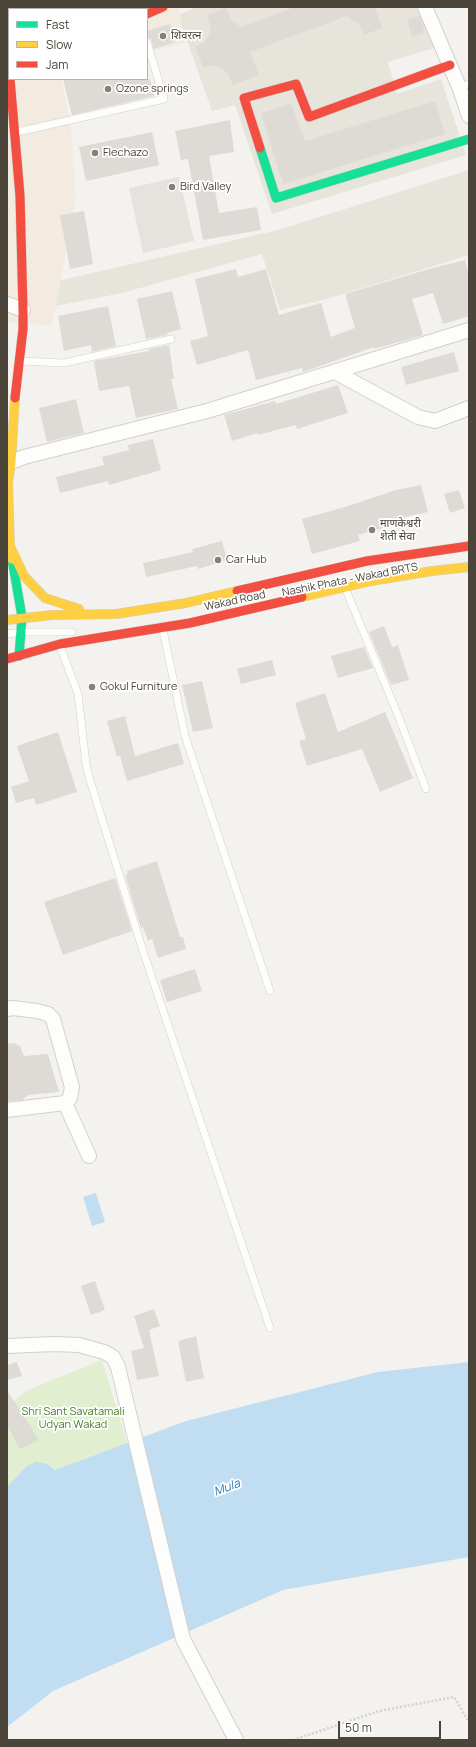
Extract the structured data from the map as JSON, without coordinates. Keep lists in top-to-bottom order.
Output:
{
  "streets": {
    "main road": ["Wakad Road"],
    "lane": ["Nashik Phata - Wakad BRTS"]
  },
  "crossings": [
    ["Nashik Phata - Wakad BRTS", "Wakad Road"]
  ],
  "water": ["Mula"],
  "parks": ["Shri Sant Savatamali Udyan Wakad"],
  "places": [
    "शिवरत्न",
    "Ozone springs",
    "Flechazo",
    "Bird Valley",
    "माणकेश्वरी शेती सेवा",
    "Car Hub",
    "Gokul Furniture"
  ],
  "legend": ["Fast", "Slow", "Jam"],
  "scale_bar": "50 m"
}
